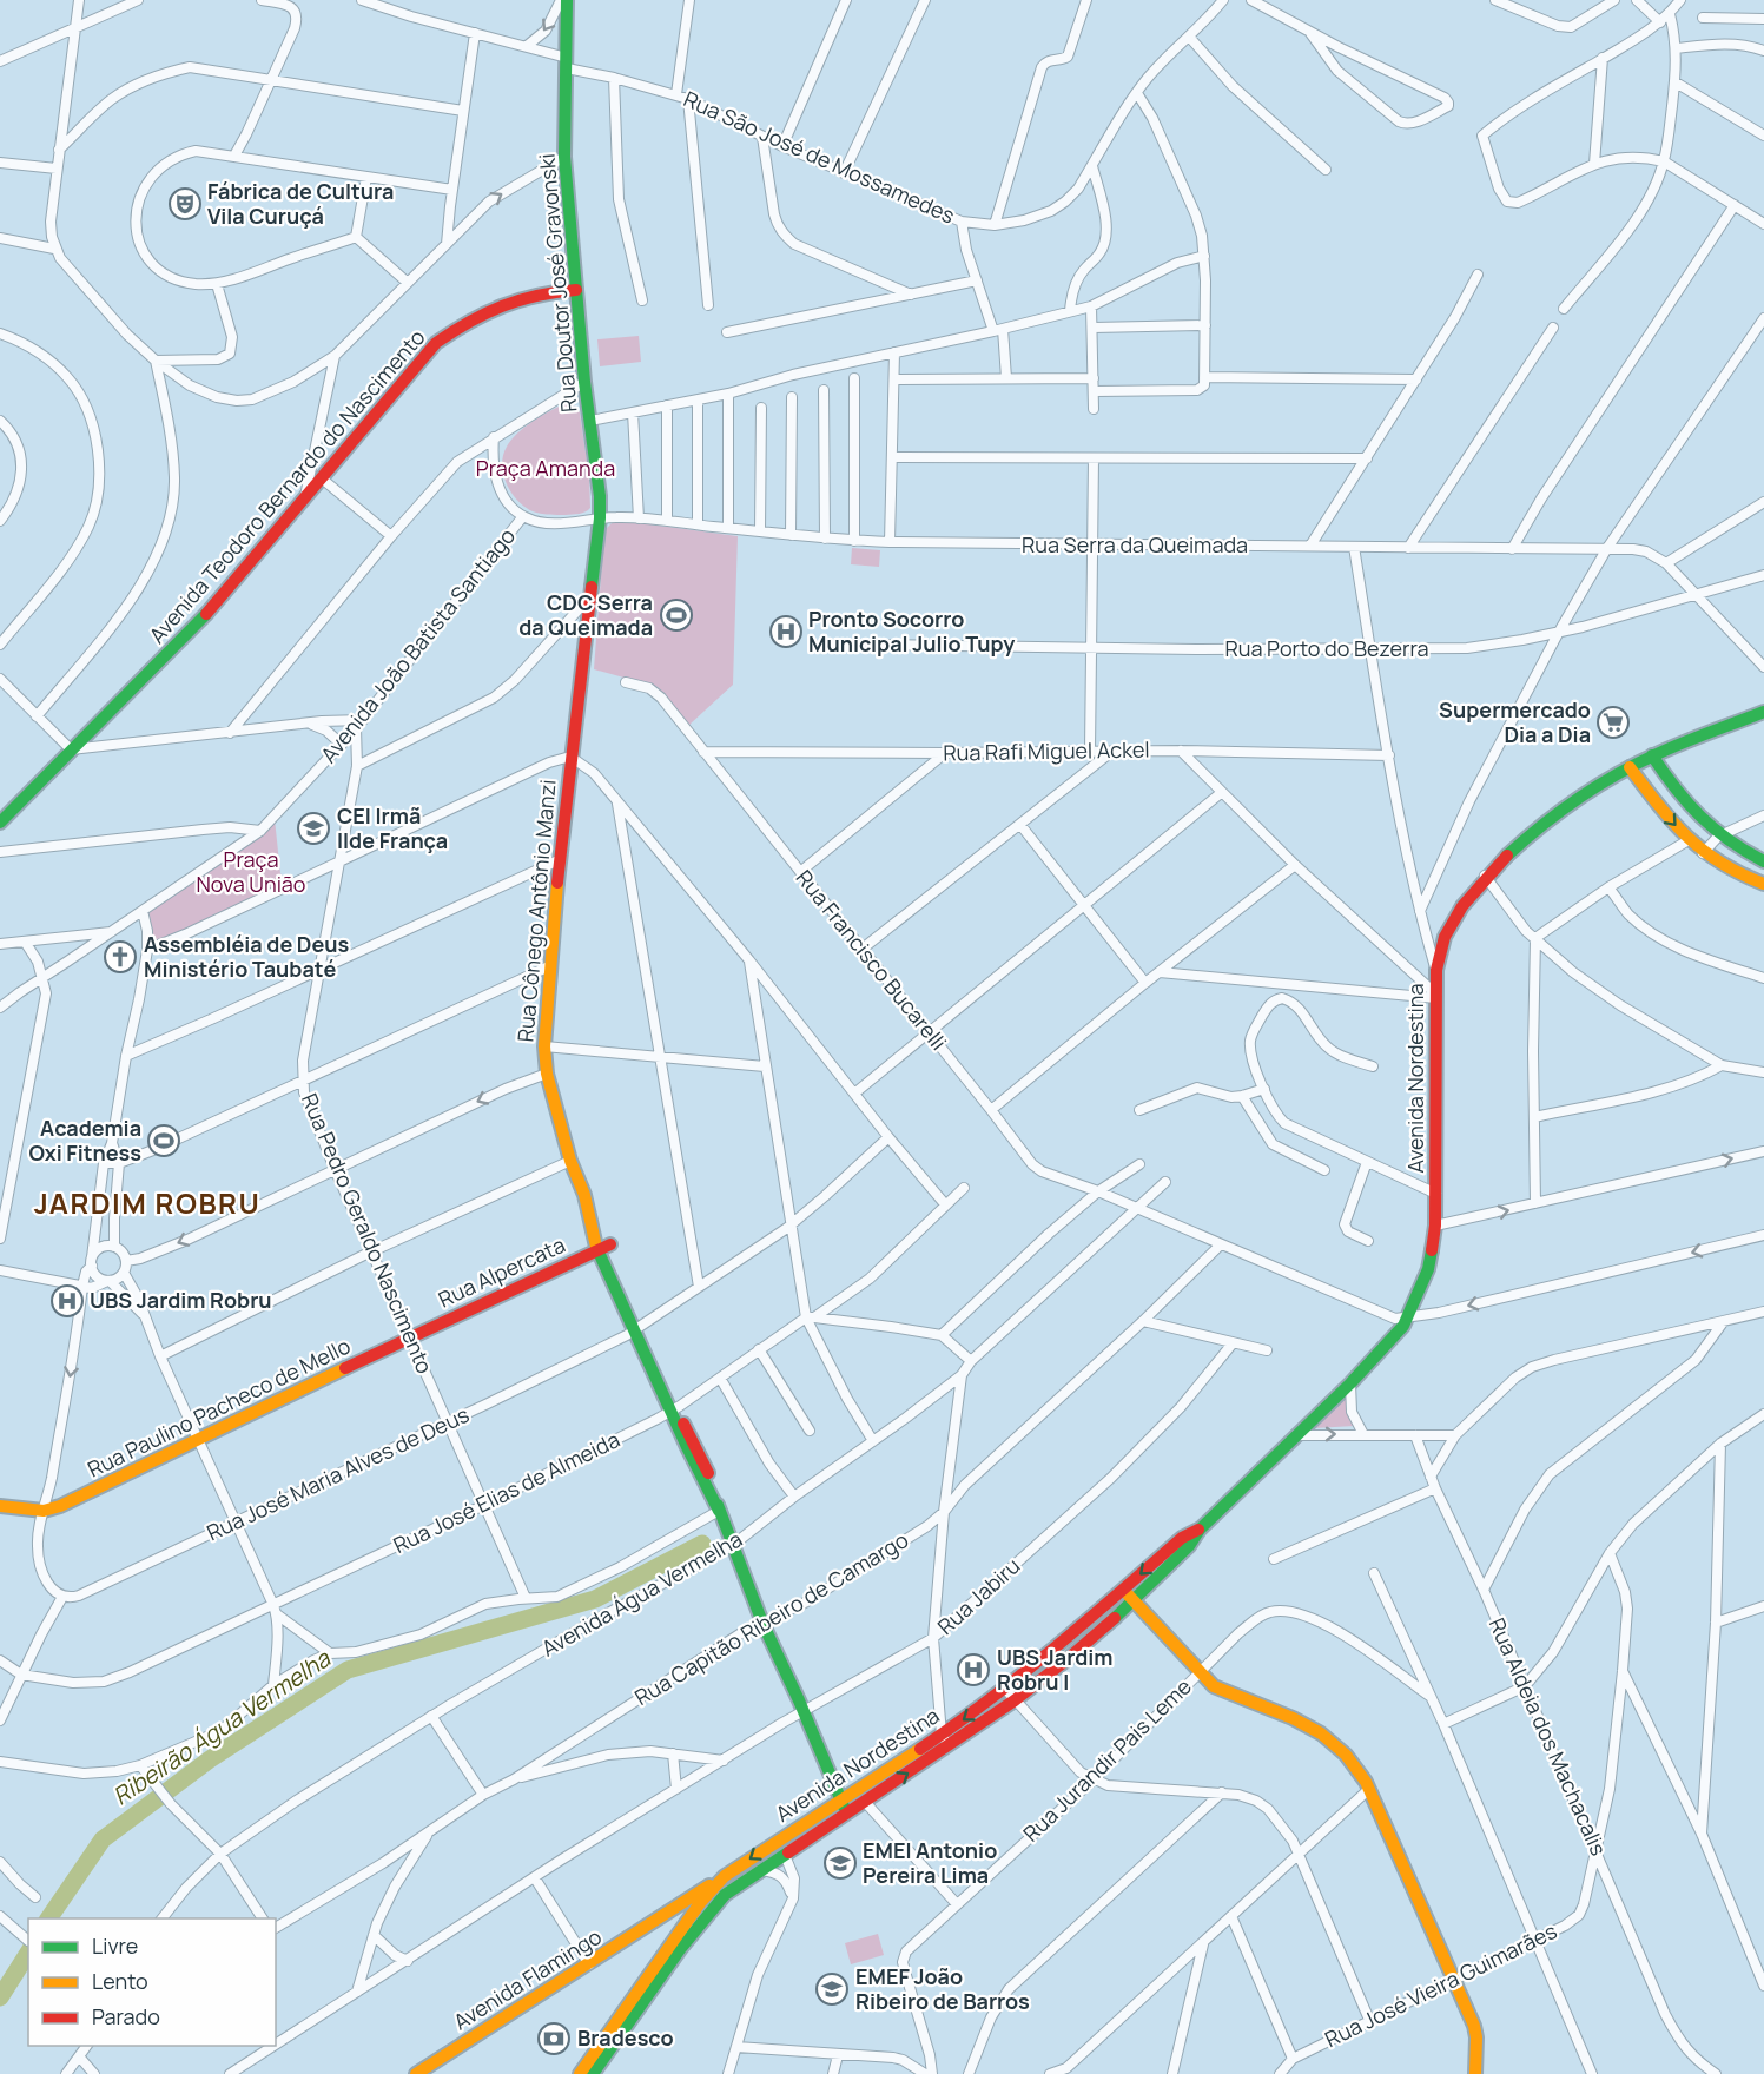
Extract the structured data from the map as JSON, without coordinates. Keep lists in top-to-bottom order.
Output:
{
  "streets": {
    "street": [
      "Rua São José de Mossamedes",
      "Rua Doutor José Gravonski",
      "Avenida Teodoro Bernardo do Nascimento",
      "Rua Serra da Queimada",
      "Avenida João Batista Santiago",
      "Rua Porto do Bezerra",
      "Rua Rafi Miguel Ackel",
      "Rua Cônego Antônio Manzi",
      "Rua Francisco Bucarelli",
      "Avenida Nordestina",
      "Rua Pedro Geraldo Nascimento",
      "Rua Alpercata",
      "Rua Paulino Pacheco de Mello",
      "Rua José Maria Alves de Deus",
      "Rua José Elias de Almeida",
      "Avenida Água Vermelha",
      "Rua Jabiru",
      "Rua Capitão Ribeiro de Camargo",
      "Rua Aldeia dos Machacalis",
      "Rua Jurandir Pais Leme",
      "Avenida Flamingo",
      "Rua José Vieira Guimarães"
    ]
  },
  "crossings": [
    ["Rua São José de Mossamedes", "Rua Doutor José Gravonski"],
    ["Rua Doutor José Gravonski", "Avenida Teodoro Bernardo do Nascimento"],
    ["Rua Doutor José Gravonski", "Rua Serra da Queimada"],
    ["Rua Doutor José Gravonski", "Rua Cônego Antônio Manzi"],
    ["Rua Serra da Queimada", "Rua Cônego Antônio Manzi"],
    ["Avenida João Batista Santiago", "Rua Pedro Geraldo Nascimento"],
    ["Rua Rafi Miguel Ackel", "Rua Francisco Bucarelli"],
    ["Rua Cônego Antônio Manzi", "Avenida Nordestina"],
    ["Rua Cônego Antônio Manzi", "Rua Alpercata"],
    ["Rua Cônego Antônio Manzi", "Rua José Maria Alves de Deus"],
    ["Rua Cônego Antônio Manzi", "Rua José Elias de Almeida"],
    ["Rua Cônego Antônio Manzi", "Avenida Água Vermelha"],
    ["Rua Cônego Antônio Manzi", "Rua Jabiru"],
    ["Rua Cônego Antônio Manzi", "Rua Capitão Ribeiro de Camargo"],
    ["Rua Francisco Bucarelli", "Avenida Nordestina"],
    ["Rua Francisco Bucarelli", "Avenida Água Vermelha"],
    ["Rua Francisco Bucarelli", "Rua Capitão Ribeiro de Camargo"],
    ["Avenida Nordestina", "Avenida Flamingo"],
    ["Rua Pedro Geraldo Nascimento", "Rua Alpercata"],
    ["Rua Pedro Geraldo Nascimento", "Rua Paulino Pacheco de Mello"],
    ["Rua Pedro Geraldo Nascimento", "Rua José Maria Alves de Deus"],
    ["Rua Pedro Geraldo Nascimento", "Rua José Elias de Almeida"],
    ["Rua Pedro Geraldo Nascimento", "Avenida Água Vermelha"],
    ["Rua Alpercata", "Rua Paulino Pacheco de Mello"],
    ["Rua Aldeia dos Machacalis", "Rua José Vieira Guimarães"]
  ],
  "districts": ["JARDIM ROBRU"],
  "water": ["Ribeirão Água Vermelha"],
  "parks": ["Praça Amanda", "Praça Nova União"],
  "places": {
    "theatre": ["Fábrica de Cultura Vila Curuçá"],
    "sports": ["CDC Serra da Queimada", "Academia Oxi Fitness"],
    "hospital": ["Pronto Socorro Municipal Julio Tupy", "UBS Jardim Robru", "UBS Jardim Robru I"],
    "supermarket": ["Supermercado Dia a Dia"],
    "school or university": ["CEI Irmã Ilde França", "EMEI Antonio Pereira Lima", "EMEF João Ribeiro de Barros"],
    "church": ["Assembléia de Deus Ministério Taubaté"],
    "bank": ["Bradesco"]
  },
  "legend": ["Livre", "Lento", "Parado"]
}
